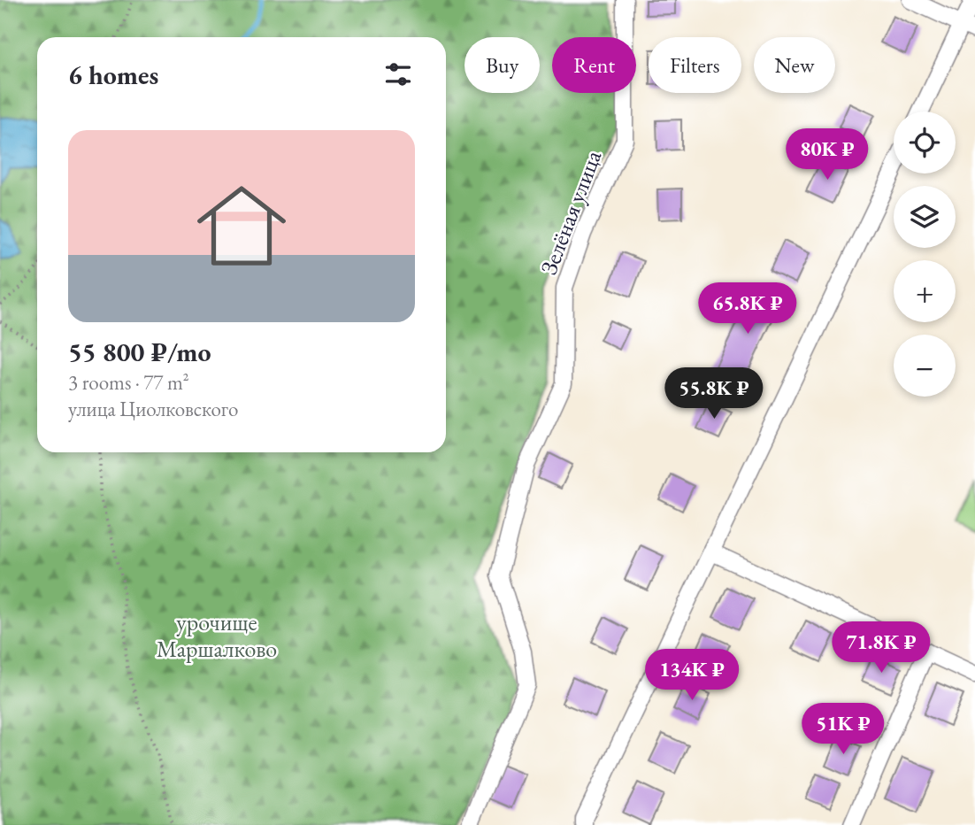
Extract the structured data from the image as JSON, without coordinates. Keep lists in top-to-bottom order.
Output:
{
  "streets": {
    "street": ["Зелёная улица"]
  },
  "parks": ["урочище Маршалково"],
  "page": {
    "chip": [
      "Buy",
      "Rent",
      "Filters",
      "New"
    ],
    "heading": "6 homes",
    "map_buttons": ["+", "−"],
    "list": [
      {
        "name": "55 800 ₽/mo",
        "note": "3 rooms · 77 m² · улица Циолковского"
      }
    ],
    "price": [
      "80K ₽",
      "65.8K ₽",
      "55.8K ₽",
      "71.8K ₽",
      "134K ₽",
      "51K ₽"
    ]
  }
}
